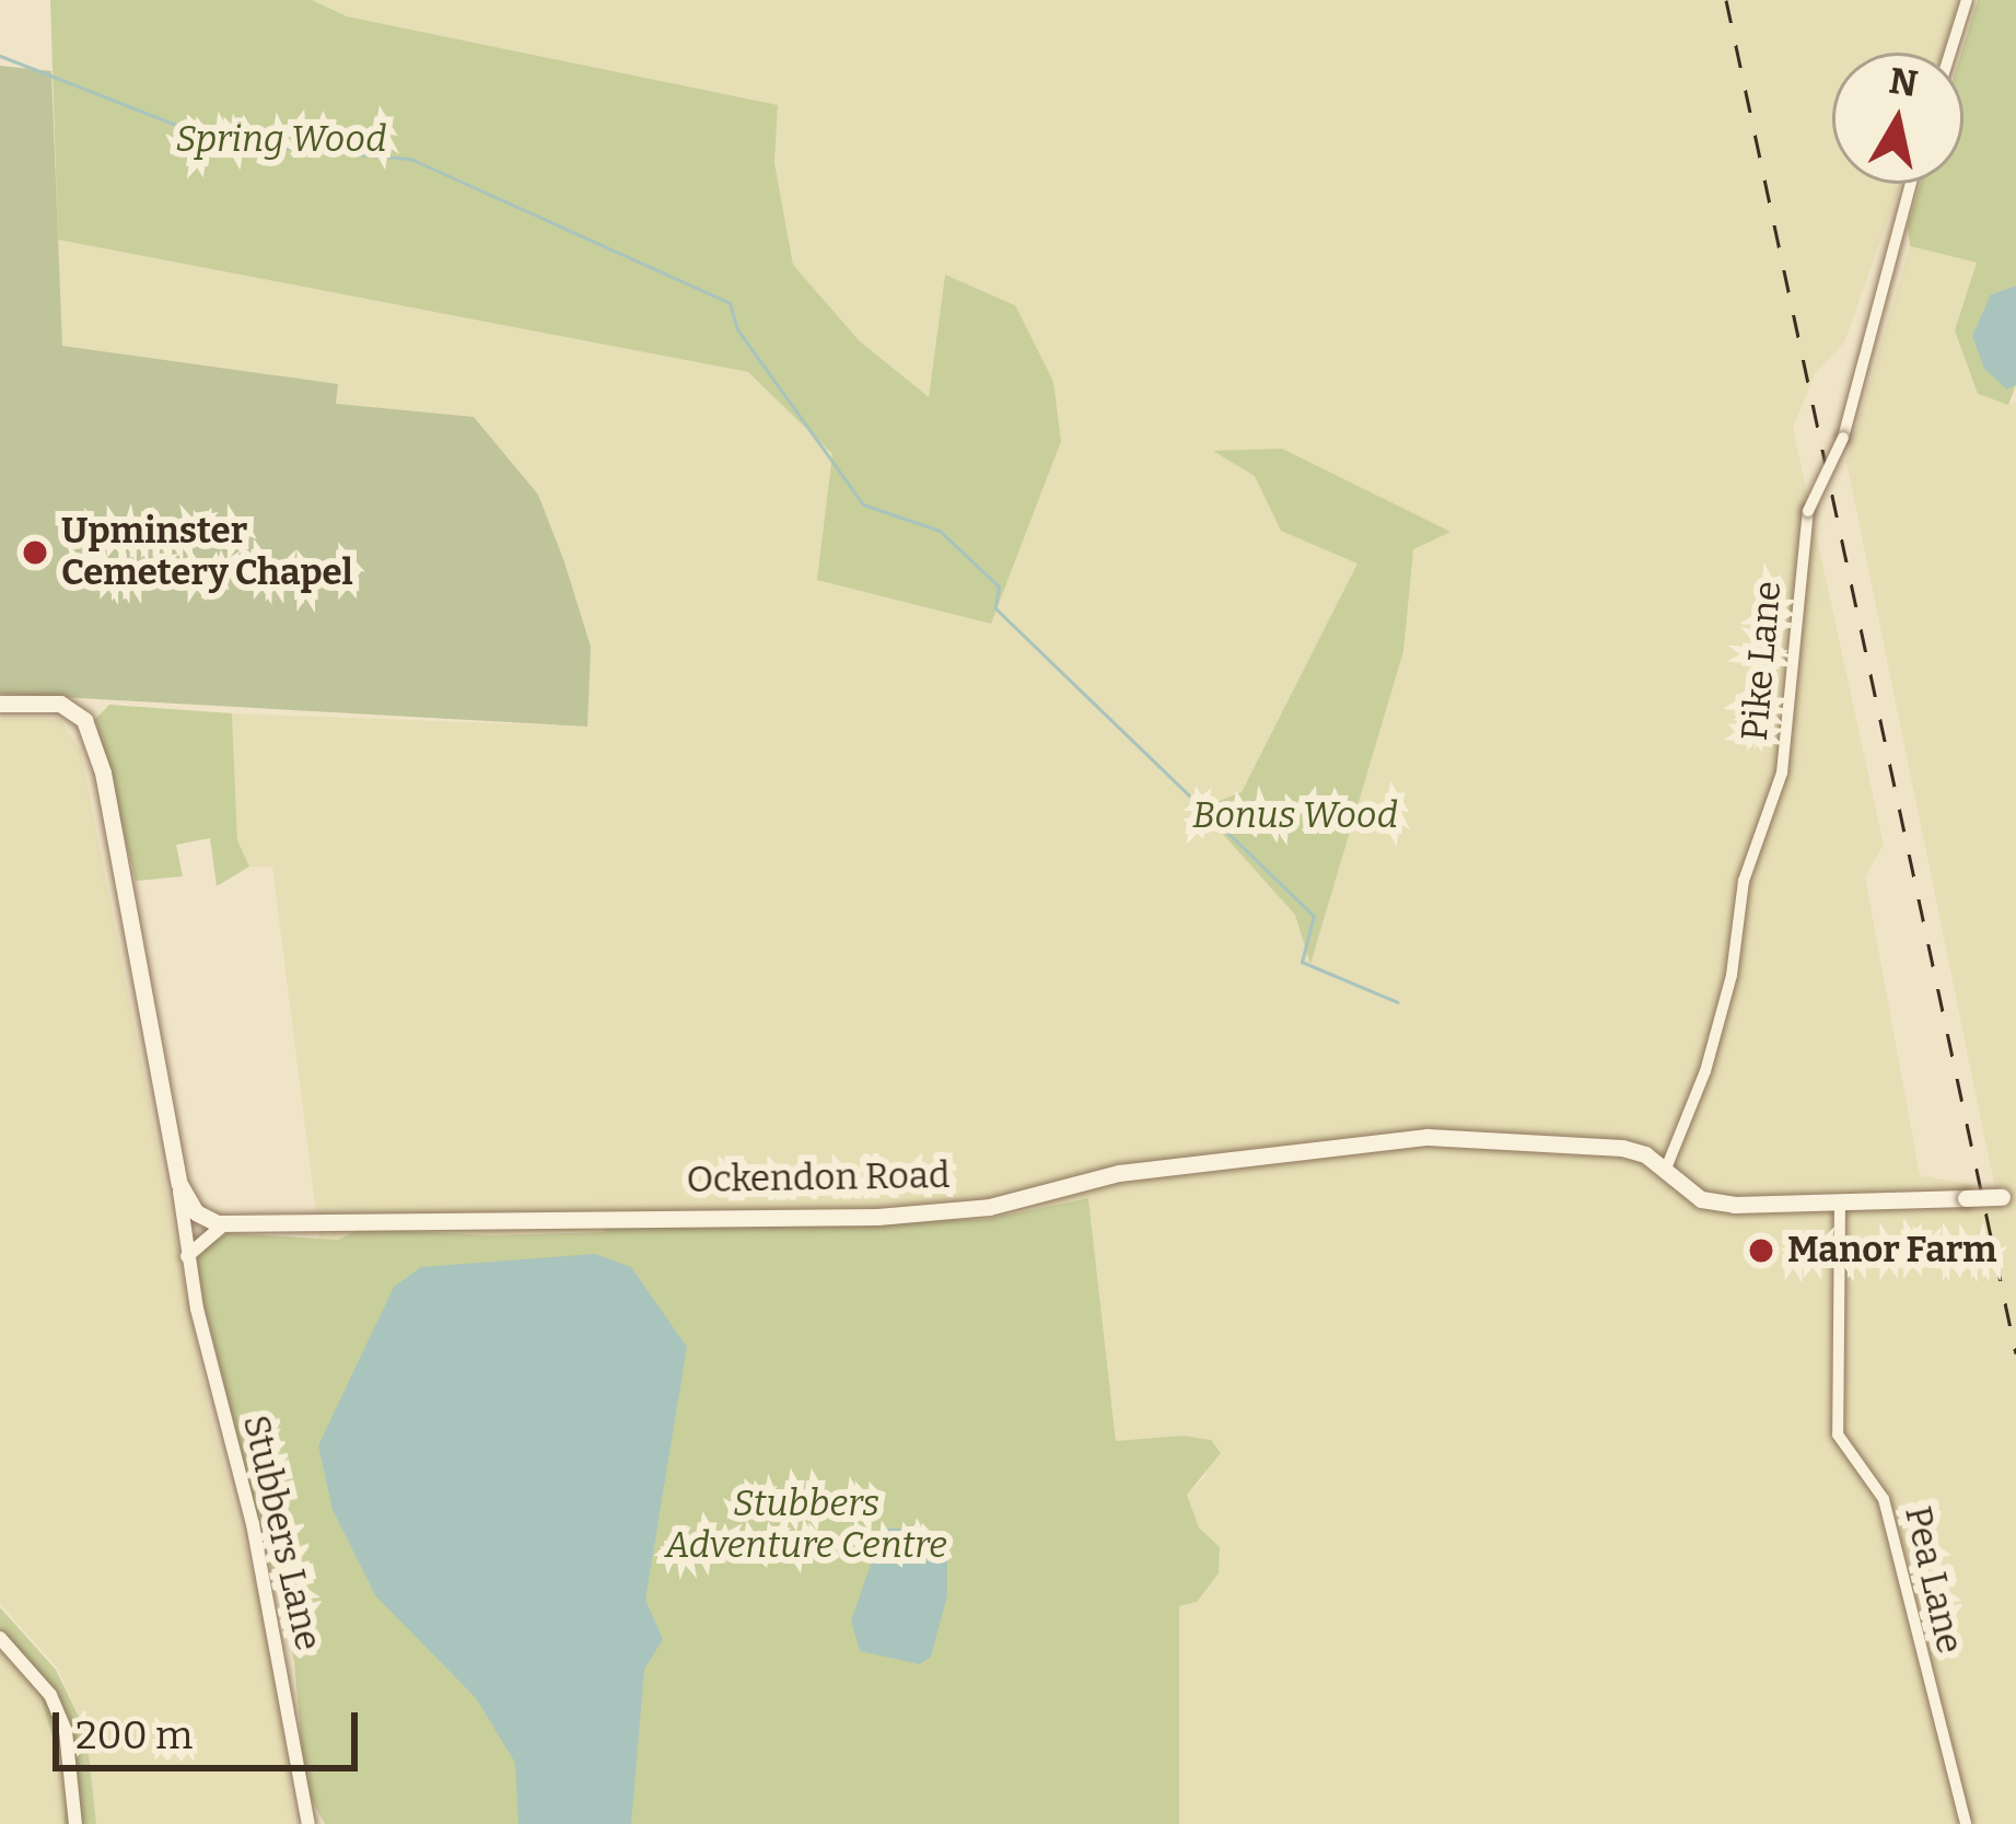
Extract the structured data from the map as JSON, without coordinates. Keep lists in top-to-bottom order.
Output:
{
  "streets": {
    "main road": ["Ockendon Road"],
    "street": ["Pike Lane", "Stubbers Lane", "Pea Lane"]
  },
  "crossings": [
    ["Pike Lane", "Ockendon Road"],
    ["Ockendon Road", "Pea Lane"]
  ],
  "parks": ["Spring Wood", "Bonus Wood", "Stubbers Adventure Centre"],
  "places": ["Upminster Cemetery Chapel", "Manor Farm"],
  "scale_bar": "200 m",
  "north": "top"
}
